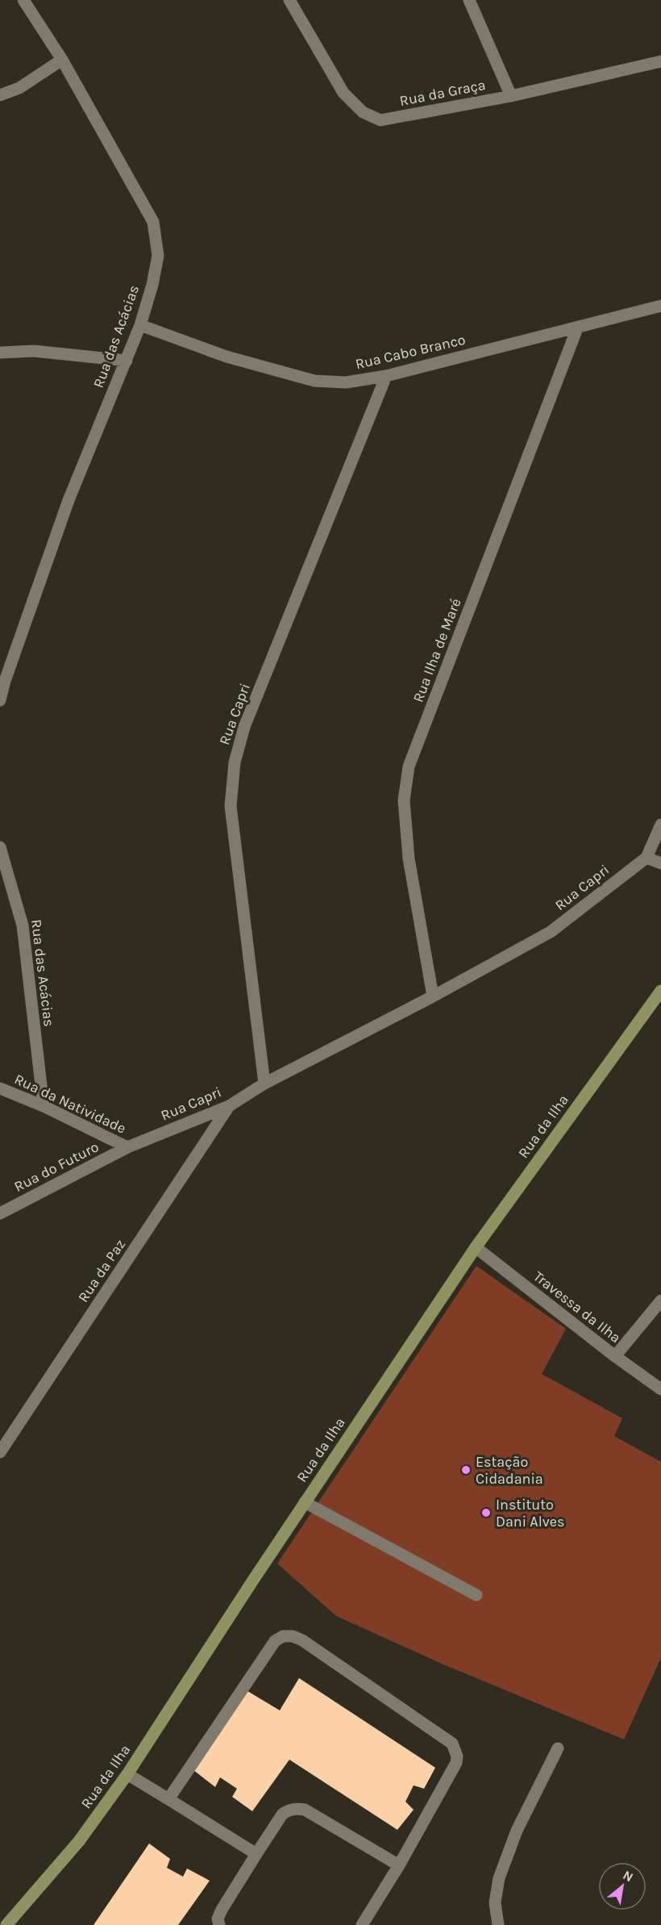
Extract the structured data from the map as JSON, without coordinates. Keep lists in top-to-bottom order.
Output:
{
  "streets": {
    "main road": ["Rua da Ilha"],
    "street": [
      "Rua da Graça",
      "Rua das Acácias",
      "Rua Cabo Branco",
      "Rua Ilha de Maré",
      "Rua Capri",
      "Rua da Natividade",
      "Rua do Futuro",
      "Rua da Paz",
      "Travessa da Ilha"
    ]
  },
  "crossings": [
    ["Rua das Acácias", "Rua Cabo Branco"],
    ["Rua das Acácias", "Rua da Natividade"],
    ["Rua Cabo Branco", "Rua Ilha de Maré"],
    ["Rua Cabo Branco", "Rua Capri"],
    ["Rua Ilha de Maré", "Rua Capri"],
    ["Rua Capri", "Rua da Natividade"],
    ["Rua Capri", "Rua do Futuro"],
    ["Rua Capri", "Rua da Paz"],
    ["Rua da Natividade", "Rua do Futuro"],
    ["Rua da Ilha", "Travessa da Ilha"]
  ],
  "places": ["Estação Cidadania", "Instituto Dani Alves"],
  "north": "top right"
}
